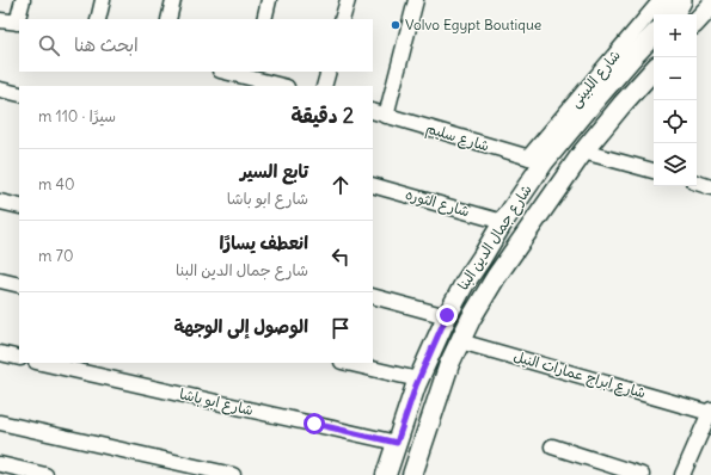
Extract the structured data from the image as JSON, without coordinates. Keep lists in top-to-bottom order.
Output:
{
  "streets": {
    "main road": ["شارع جمال الدين البنا"],
    "street": [
      "شارع اللبينى",
      "شارع سليم",
      "شارع الثوره",
      "شارع ابراج عمارات النيل",
      "شارع ابو باشا"
    ]
  },
  "crossings": [
    ["شارع اللبينى", "شارع سليم"],
    ["شارع اللبينى", "شارع جمال الدين البنا"],
    ["شارع سليم", "شارع جمال الدين البنا"],
    ["شارع الثوره", "شارع جمال الدين البنا"],
    ["شارع جمال الدين البنا", "شارع ابراج عمارات النيل"],
    ["شارع جمال الدين البنا", "شارع ابو باشا"]
  ],
  "places": ["Volvo Egypt Boutique"],
  "page": {
    "map_buttons": ["+", "−"],
    "search": "ابحث هنا",
    "heading": ["2 دقيقة", "سيرًا · 110 m"],
    "list": [
      ["تابع السير", "شارع ابو باشا", "40 m"],
      ["انعطف يسارًا", "شارع جمال الدين البنا", "70 m"],
      "الوصول إلى الوجهة"
    ]
  }
}
